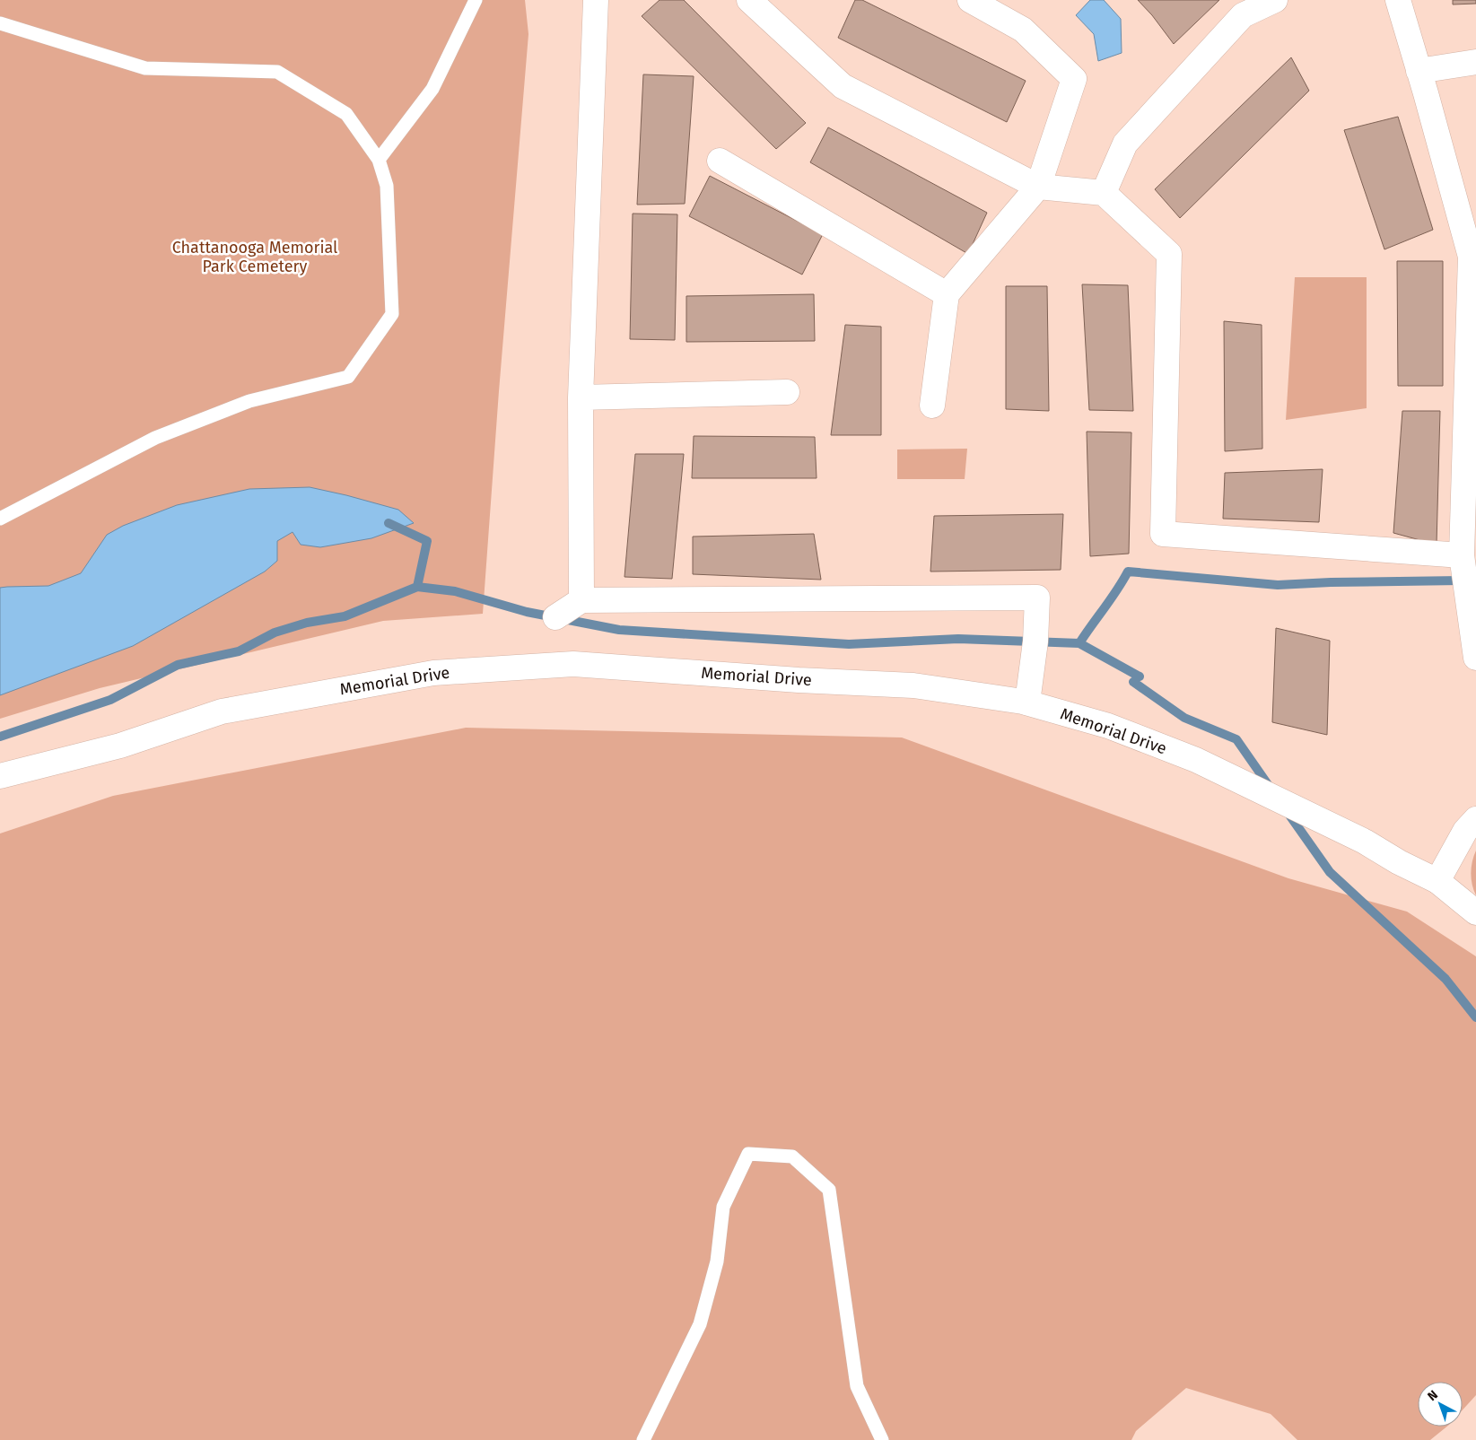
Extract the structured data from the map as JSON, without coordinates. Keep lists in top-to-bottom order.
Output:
{
  "streets": {
    "street": ["Memorial Drive"]
  },
  "parks": ["Chattanooga Memorial Park Cemetery"],
  "north": "top left"
}
